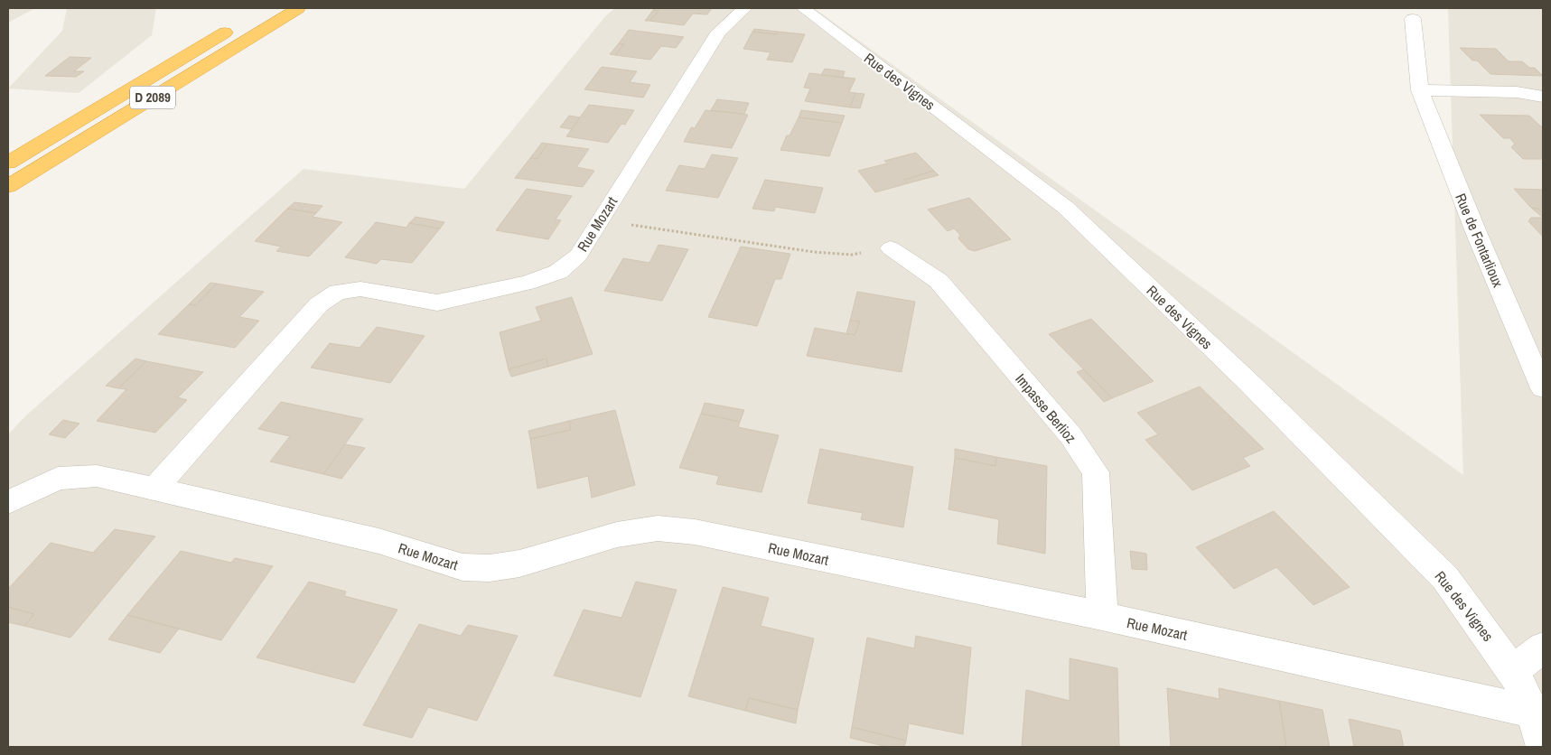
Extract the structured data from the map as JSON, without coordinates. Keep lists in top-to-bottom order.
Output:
{
  "streets": {
    "highway": ["D 2089"],
    "street": [
      "Rue des Vignes",
      "Rue Mozart",
      "Rue de Fontarlioux",
      "Impasse Berlioz"
    ]
  },
  "crossings": [
    ["Rue des Vignes", "Rue Mozart"],
    ["Rue Mozart", "Impasse Berlioz"]
  ]
}
